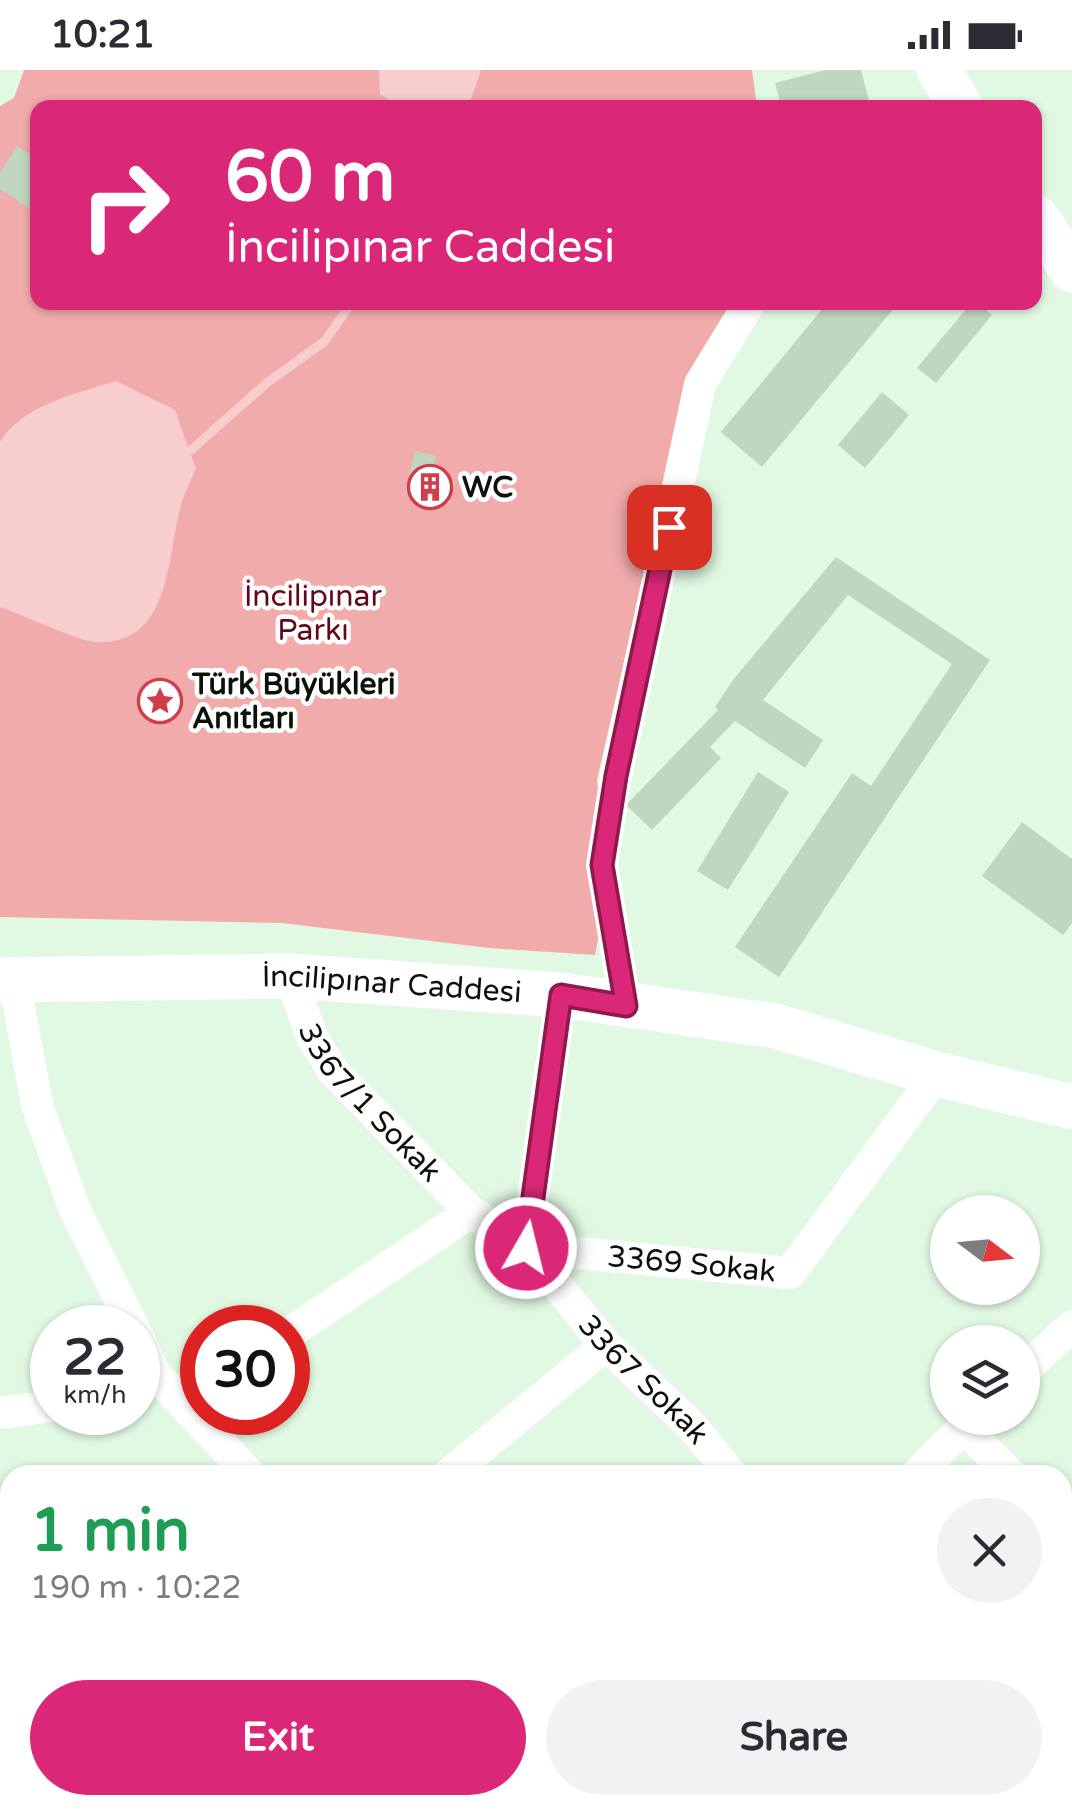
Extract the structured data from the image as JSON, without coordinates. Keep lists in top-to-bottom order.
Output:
{
  "streets": {
    "main road": ["İncilipınar Caddesi"],
    "street": ["3367/1 Sokak", "3369 Sokak", "3367 Sokak"]
  },
  "crossings": [
    ["İncilipınar Caddesi", "3367/1 Sokak"],
    ["İncilipınar Caddesi", "3369 Sokak"],
    ["3367/1 Sokak", "3369 Sokak"],
    ["3367/1 Sokak", "3367 Sokak"],
    ["3369 Sokak", "3367 Sokak"]
  ],
  "parks": ["İncilipınar Parkı"],
  "places": {
    "building": ["WC"],
    "place": ["Türk Büyükleri Anıtları"]
  },
  "north": "right",
  "page": {
    "status": "10:21",
    "turn": ["60 m", "İncilipınar Caddesi"],
    "speed": "22 km/h",
    "limit": "30",
    "heading": ["1 min", "190 m · 10:22"],
    "buttons": ["Exit", "Share"]
  }
}
